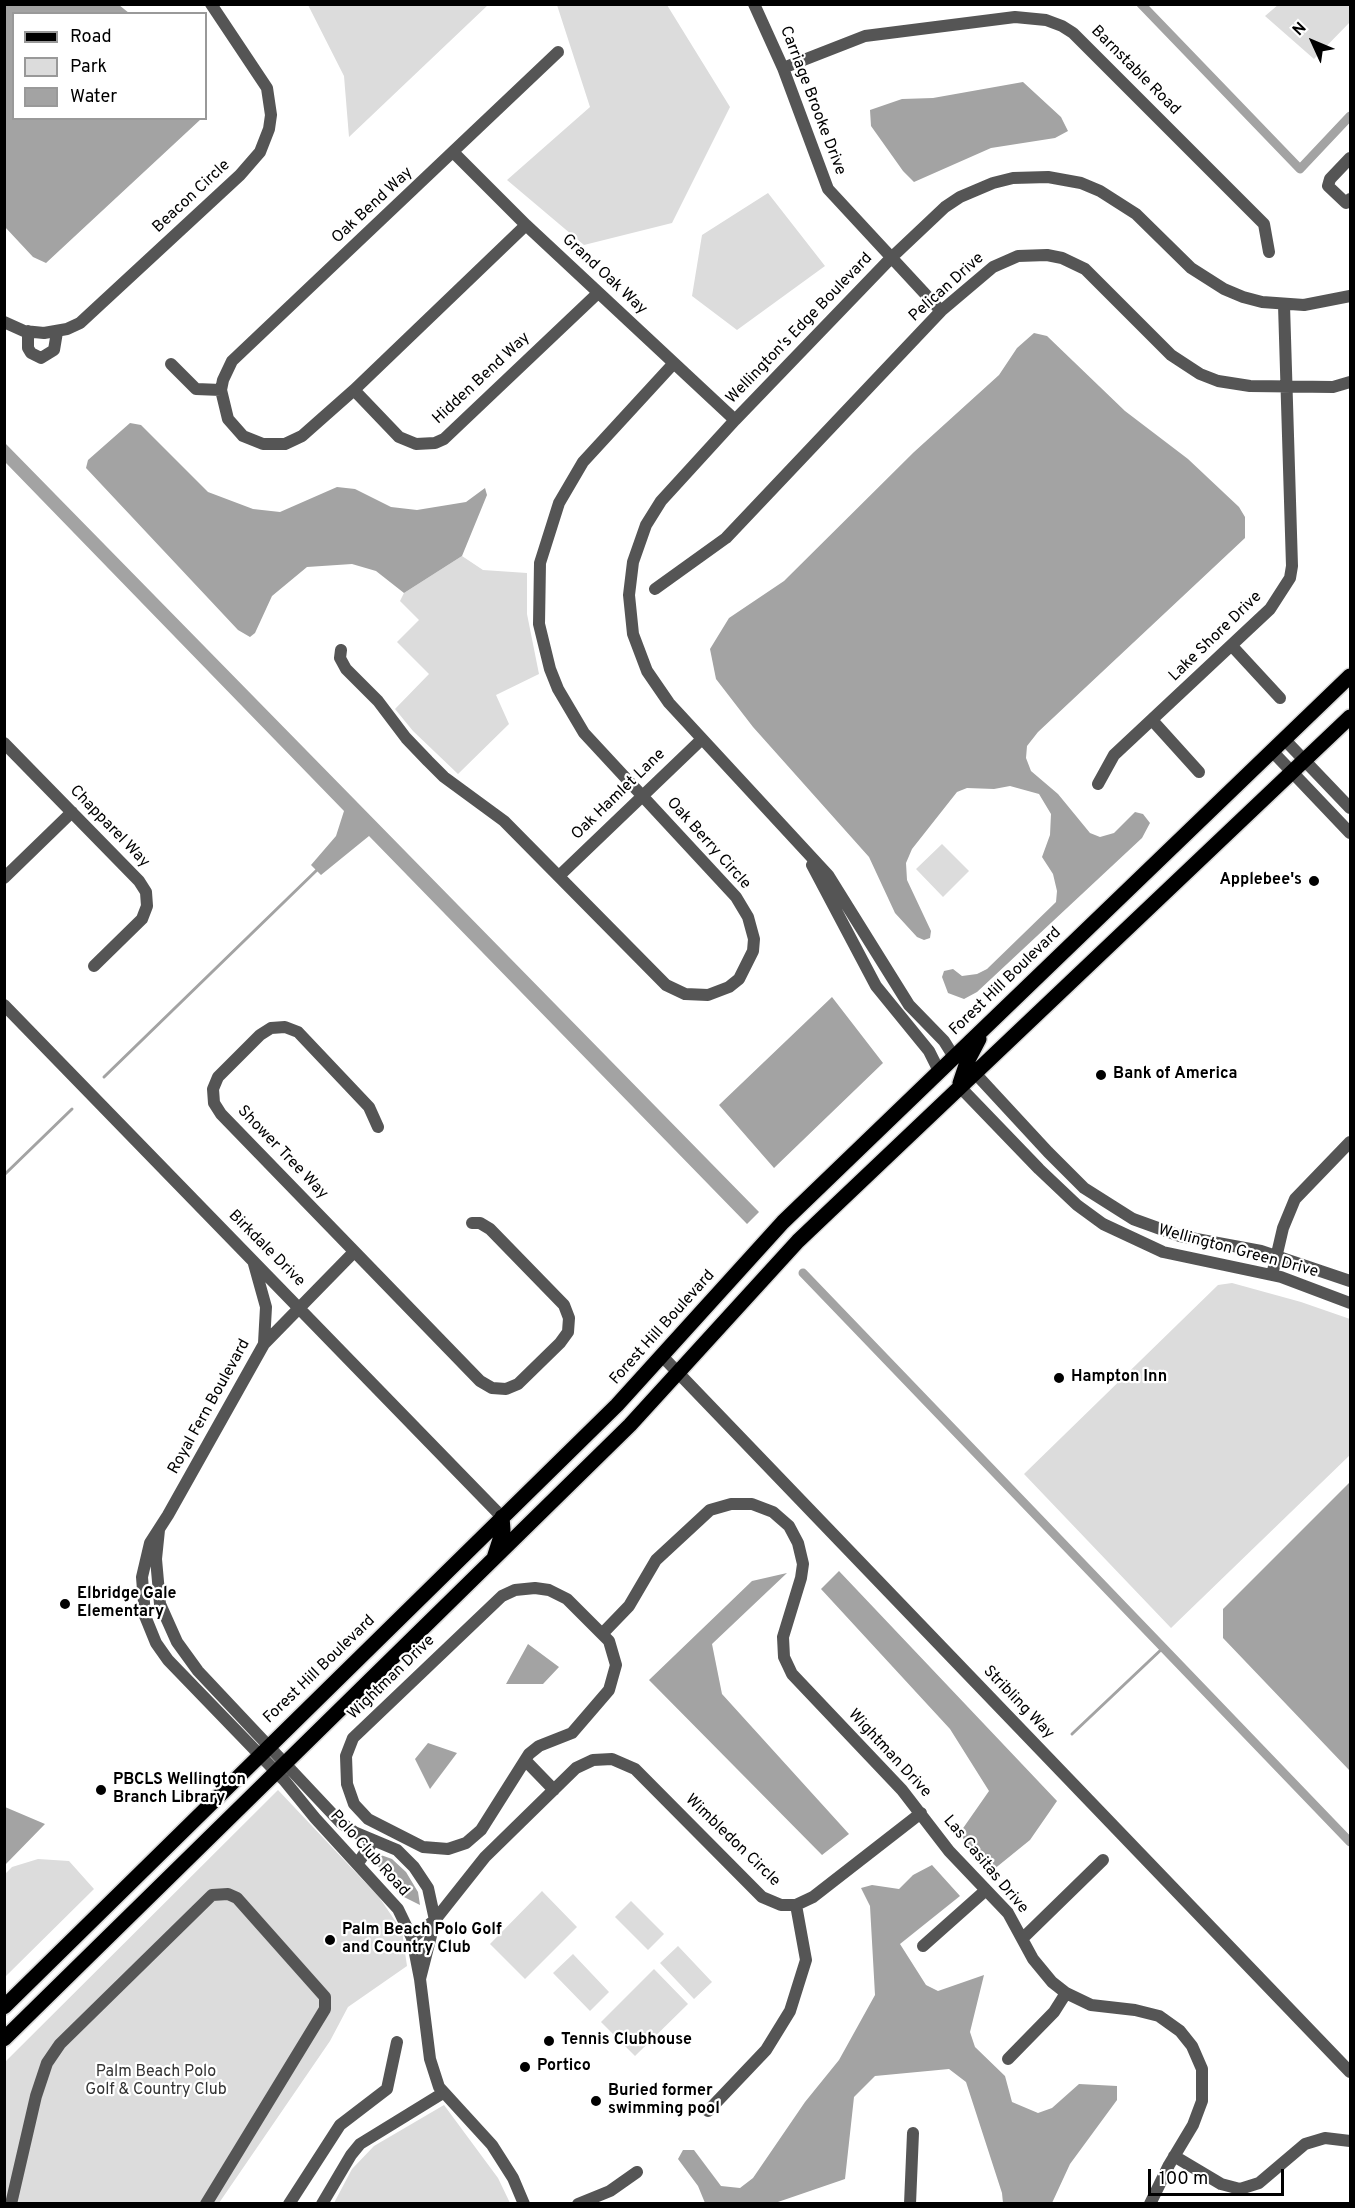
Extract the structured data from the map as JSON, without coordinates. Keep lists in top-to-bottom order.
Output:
{
  "streets": {
    "main road": ["Forest Hill Boulevard"],
    "street": [
      "Barnstable Road",
      "Carriage Brooke Drive",
      "Beacon Circle",
      "Oak Bend Way",
      "Grand Oak Way",
      "Pelican Drive",
      "Wellington's Edge Boulevard",
      "Hidden Bend Way",
      "Lake Shore Drive",
      "Oak Hamlet Lane",
      "Chapparel Way",
      "Oak Berry Circle",
      "Shower Tree Way",
      "Birkdale Drive",
      "Wellington Green Drive",
      "Royal Fern Boulevard",
      "Wightman Drive",
      "Stribling Way",
      "Wimbledon Circle",
      "Polo Club Road",
      "Las Casitas Drive"
    ]
  },
  "crossings": [
    ["Barnstable Road", "Carriage Brooke Drive"],
    ["Carriage Brooke Drive", "Pelican Drive"],
    ["Carriage Brooke Drive", "Wellington's Edge Boulevard"],
    ["Oak Bend Way", "Grand Oak Way"],
    ["Grand Oak Way", "Wellington's Edge Boulevard"],
    ["Grand Oak Way", "Hidden Bend Way"],
    ["Grand Oak Way", "Oak Berry Circle"],
    ["Pelican Drive", "Lake Shore Drive"],
    ["Wellington's Edge Boulevard", "Lake Shore Drive"],
    ["Wellington's Edge Boulevard", "Oak Hamlet Lane"],
    ["Wellington's Edge Boulevard", "Forest Hill Boulevard"],
    ["Oak Hamlet Lane", "Oak Berry Circle"],
    ["Forest Hill Boulevard", "Birkdale Drive"],
    ["Forest Hill Boulevard", "Wellington Green Drive"],
    ["Forest Hill Boulevard", "Royal Fern Boulevard"],
    ["Forest Hill Boulevard", "Stribling Way"],
    ["Forest Hill Boulevard", "Polo Club Road"],
    ["Birkdale Drive", "Royal Fern Boulevard"],
    ["Royal Fern Boulevard", "Polo Club Road"],
    ["Wightman Drive", "Las Casitas Drive"],
    ["Wimbledon Circle", "Polo Club Road"]
  ],
  "parks": ["Palm Beach Polo Golf & Country Club"],
  "places": [
    "Applebee's",
    "Bank of America",
    "Hampton Inn",
    "Elbridge Gale Elementary",
    "PBCLS Wellington Branch Library",
    "Palm Beach Polo Golf and Country Club",
    "Tennis Clubhouse",
    "Portico",
    "Buried former swimming pool"
  ],
  "legend": ["Road", "Park", "Water"],
  "scale_bar": "100 m",
  "north": "top left"
}
